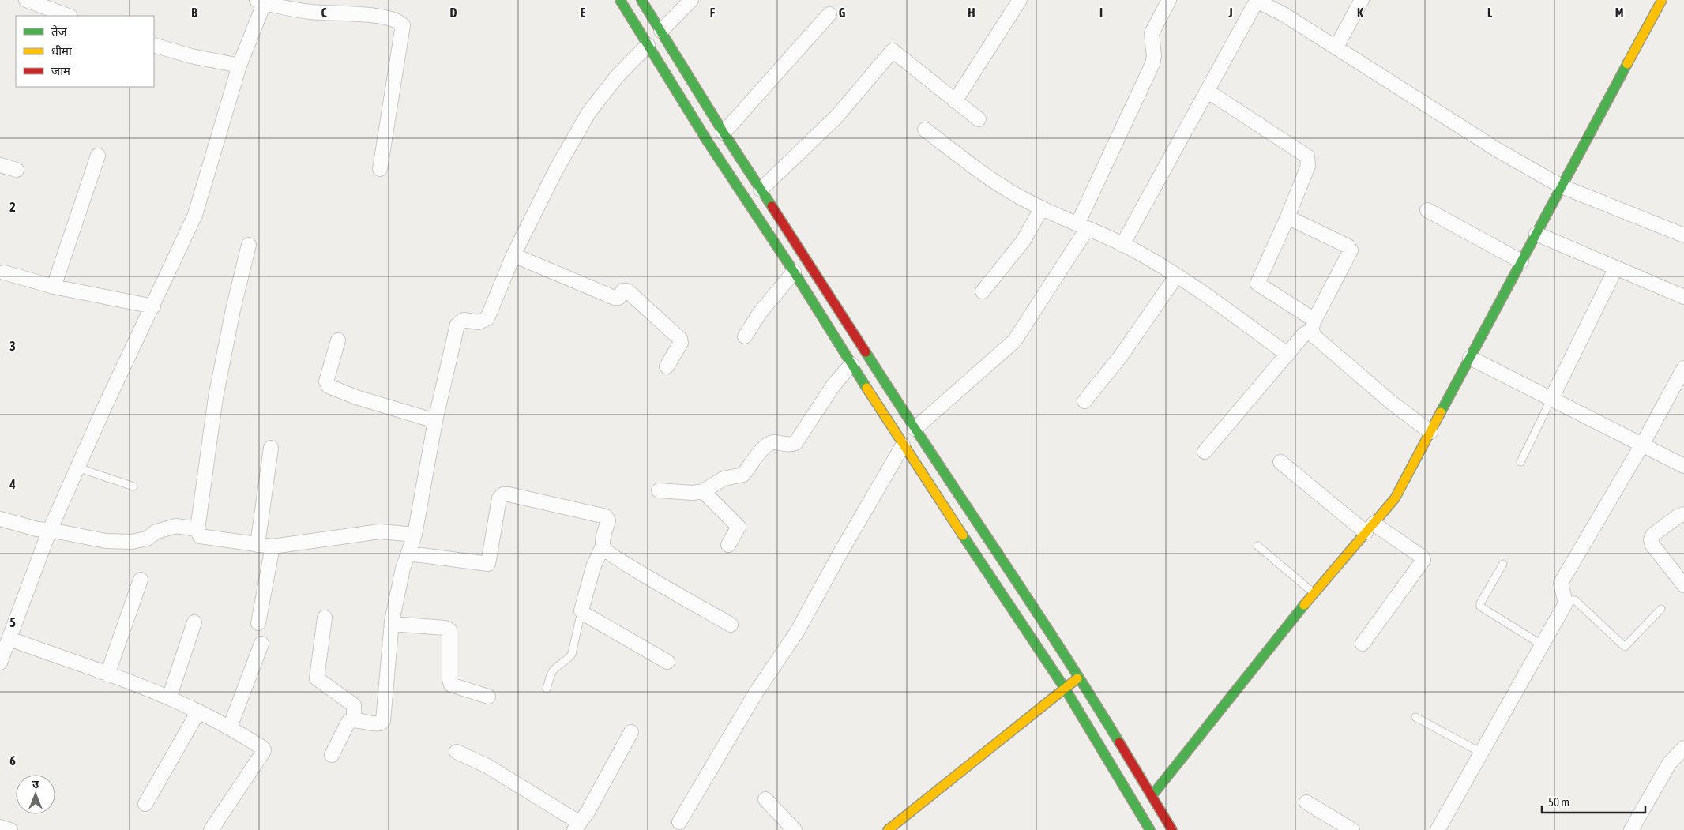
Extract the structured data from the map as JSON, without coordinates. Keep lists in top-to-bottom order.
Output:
{
  "legend": ["तेज़", "धीमा", "जाम"],
  "scale_bar": "50 m",
  "north": "top",
  "grid": {
    "columns": [
      "B",
      "C",
      "D",
      "E",
      "F",
      "G",
      "H",
      "I",
      "J",
      "K",
      "L",
      "M"
    ],
    "rows": [
      "2",
      "3",
      "4",
      "5",
      "6"
    ]
  }
}
